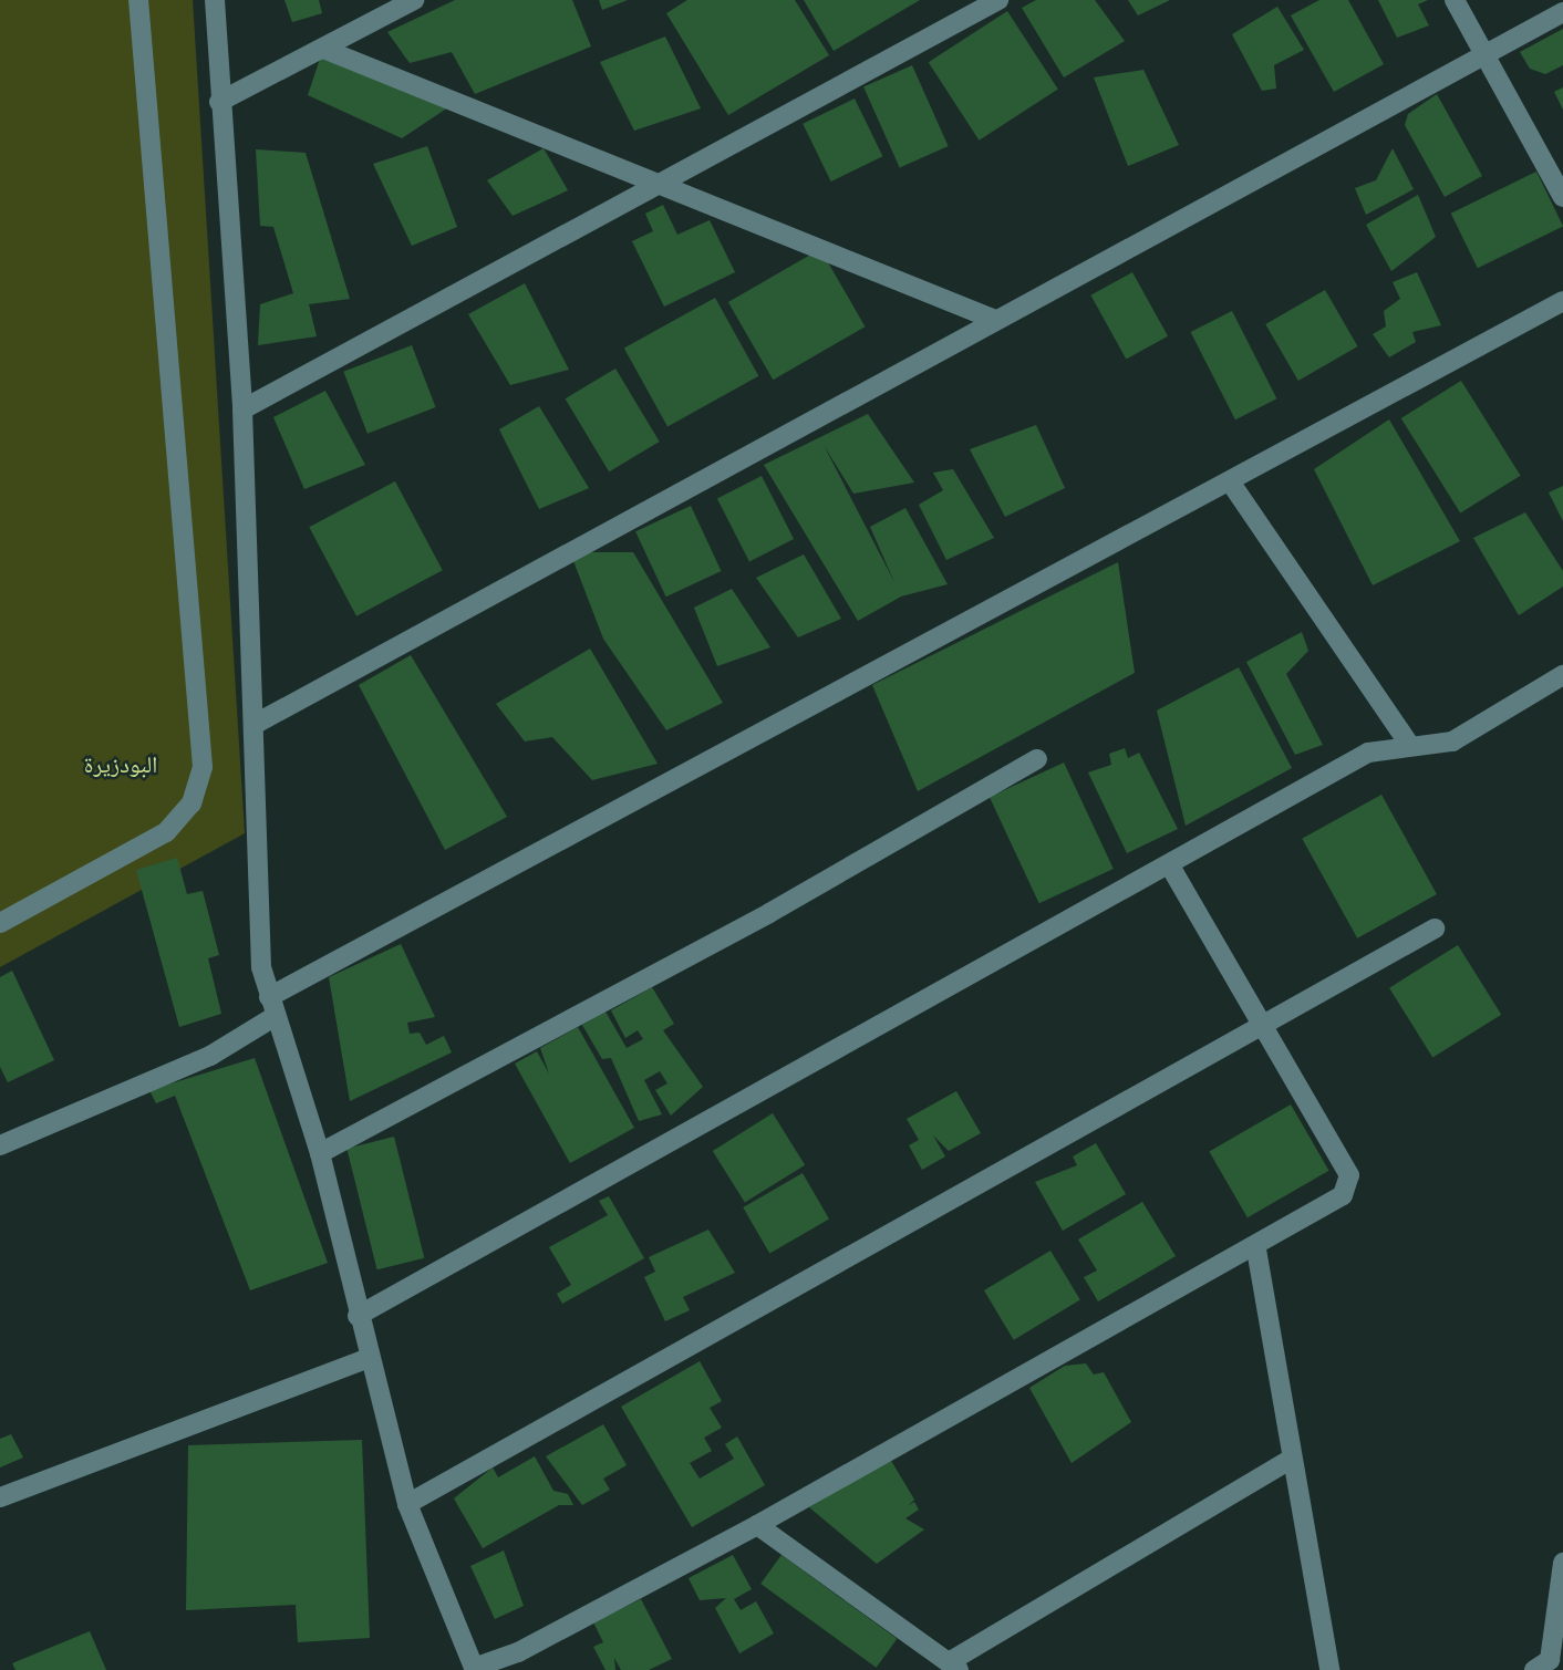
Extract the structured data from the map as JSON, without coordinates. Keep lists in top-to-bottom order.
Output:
{
  "parks": ["البودزيرة"]
}
